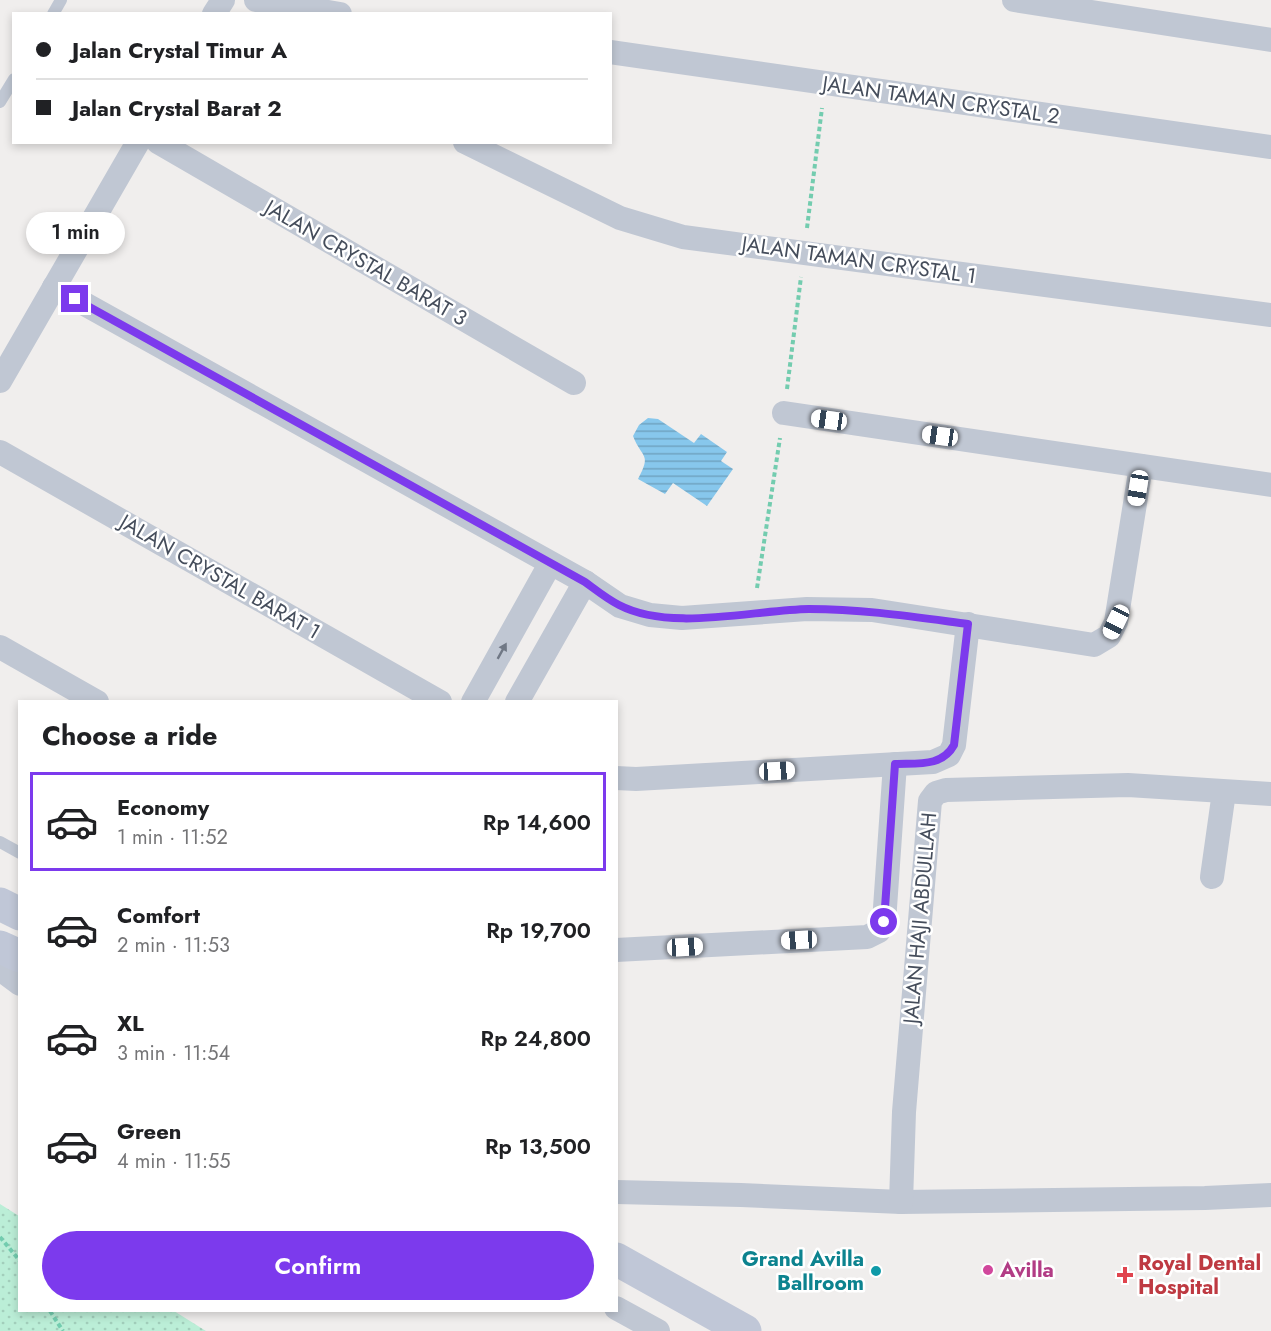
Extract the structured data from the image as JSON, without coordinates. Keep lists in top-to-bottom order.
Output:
{
  "streets": {
    "street": [
      "JALAN TAMAN CRYSTAL 2",
      "JALAN TAMAN CRYSTAL 1",
      "JALAN CRYSTAL BARAT 3",
      "JALAN CRYSTAL BARAT 1",
      "JALAN HAJI ABDULLAH"
    ]
  },
  "places": {
    "other": ["Avilla", "Grand Avilla Ballroom"],
    "health": ["Royal Dental Hospital"]
  },
  "page": {
    "banner": ["Jalan Crystal Timur A", "Jalan Crystal Barat 2"],
    "bubble": "1 min",
    "heading": "Choose a ride",
    "list": [
      {
        "name": "Economy",
        "note": "1 min · 11:52",
        "value": "Rp 14,600"
      },
      {
        "name": "Comfort",
        "note": "2 min · 11:53",
        "value": "Rp 19,700"
      },
      {
        "name": "XL",
        "note": "3 min · 11:54",
        "value": "Rp 24,800"
      },
      {
        "name": "Green",
        "note": "4 min · 11:55",
        "value": "Rp 13,500"
      }
    ],
    "buttons": "Confirm"
  }
}
